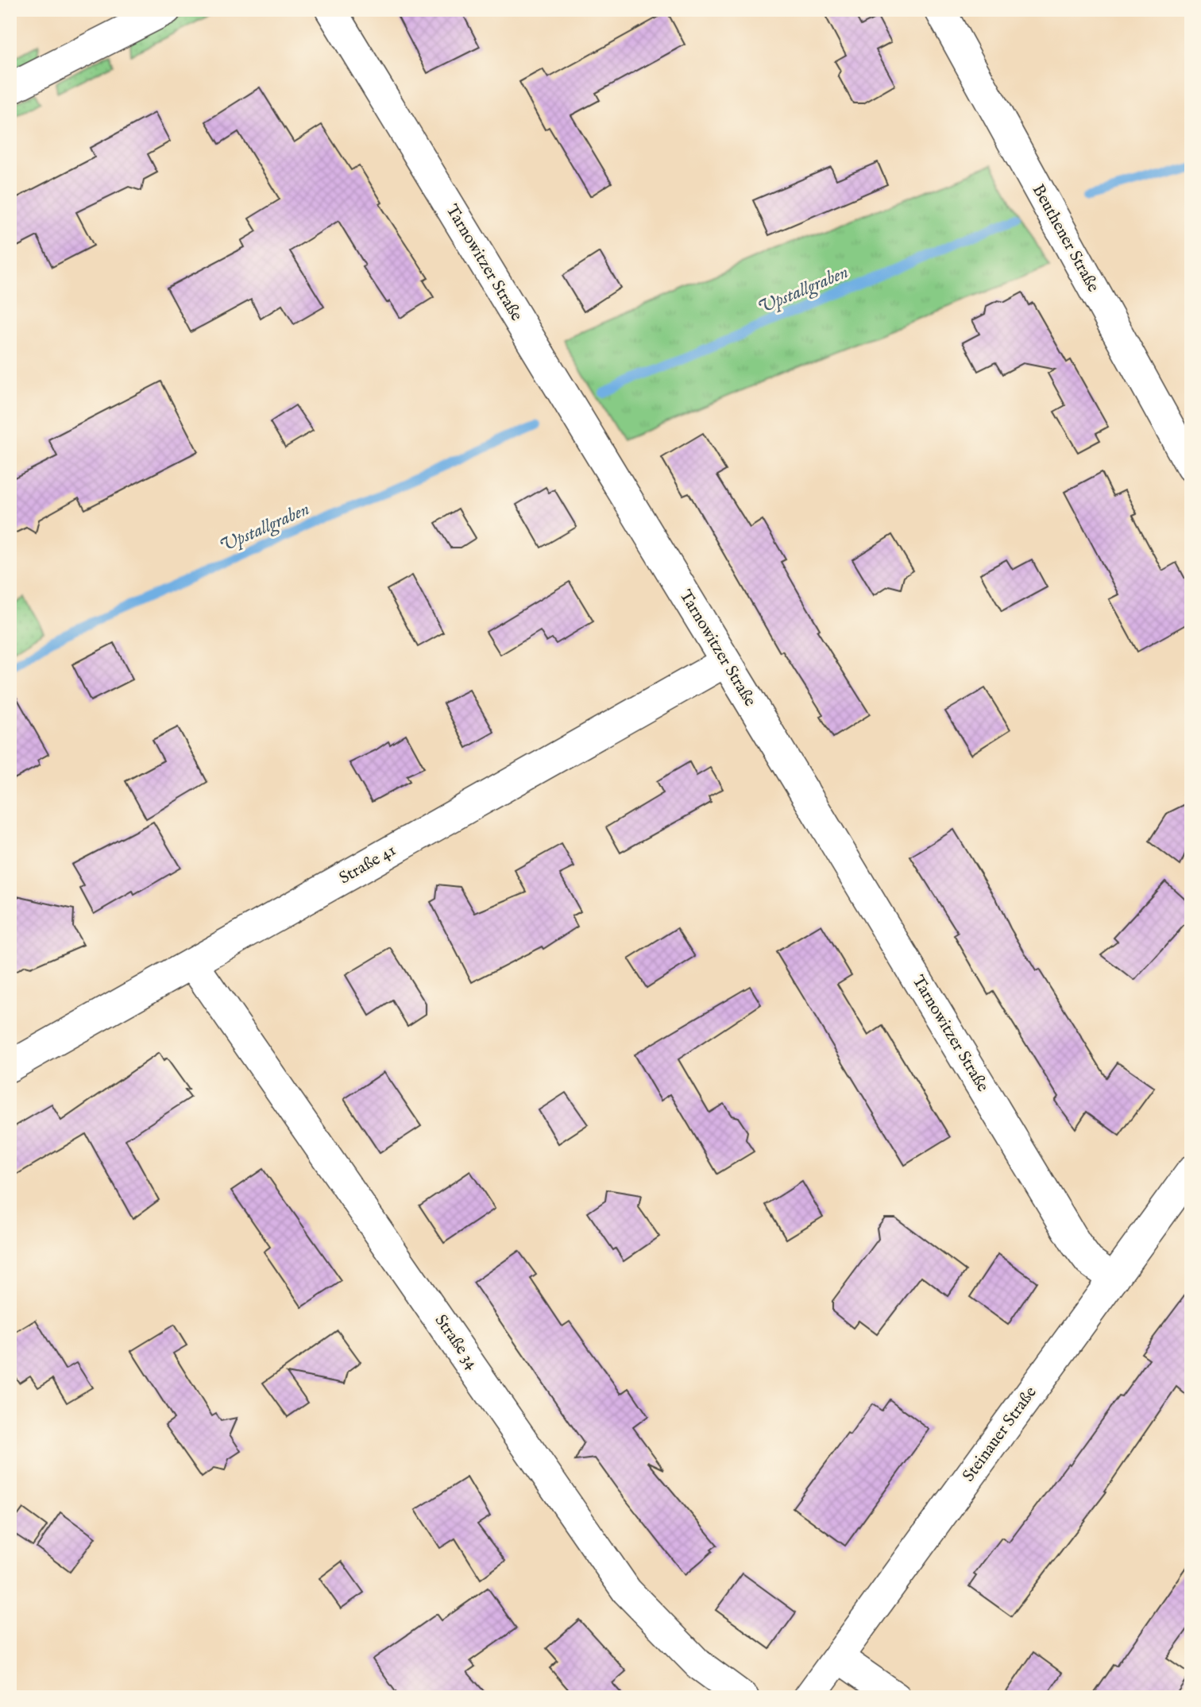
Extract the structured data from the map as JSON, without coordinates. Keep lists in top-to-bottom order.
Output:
{
  "streets": {
    "street": [
      "Beuthener Straße",
      "Tarnowitzer Straße",
      "Straße 41",
      "Straße 34",
      "Steinauer Straße"
    ]
  },
  "crossings": [
    ["Tarnowitzer Straße", "Straße 41"],
    ["Tarnowitzer Straße", "Steinauer Straße"],
    ["Straße 41", "Straße 34"]
  ],
  "water": ["Upstallgraben"]
}
